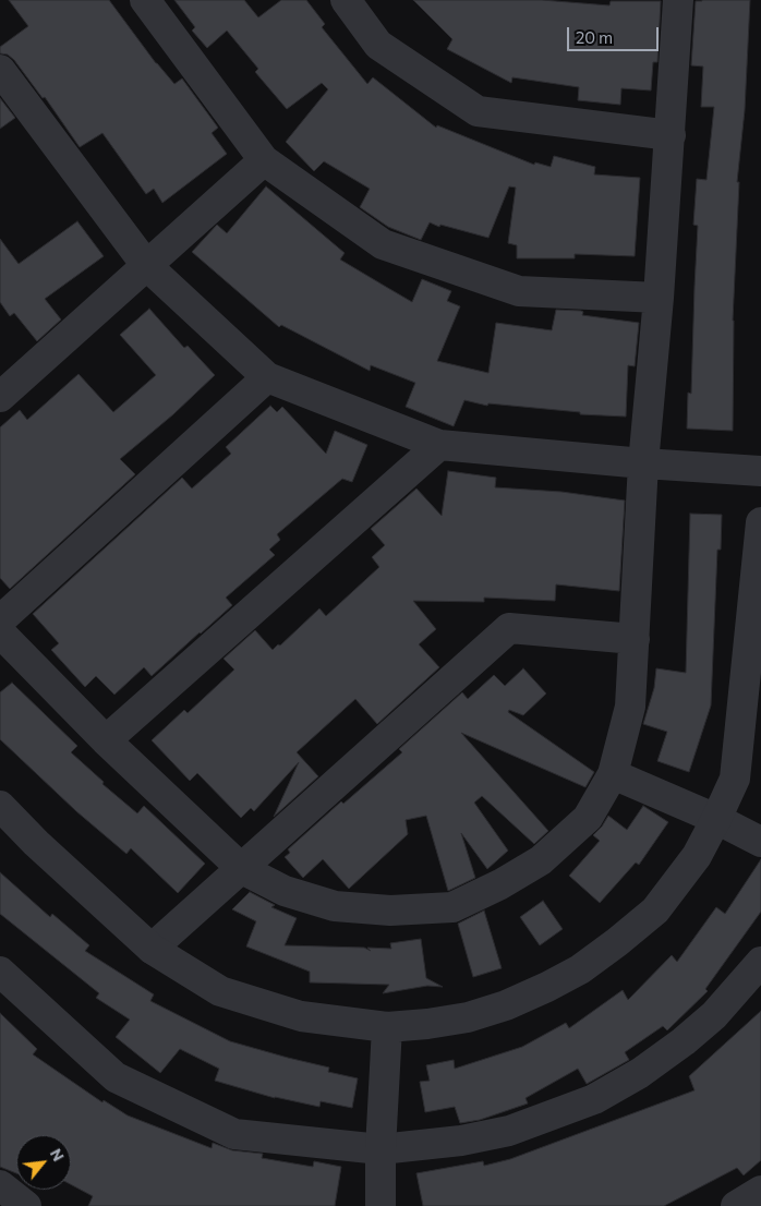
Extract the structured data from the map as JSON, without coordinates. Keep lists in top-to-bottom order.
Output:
{
  "scale_bar": "20 m",
  "north": "top right"
}
